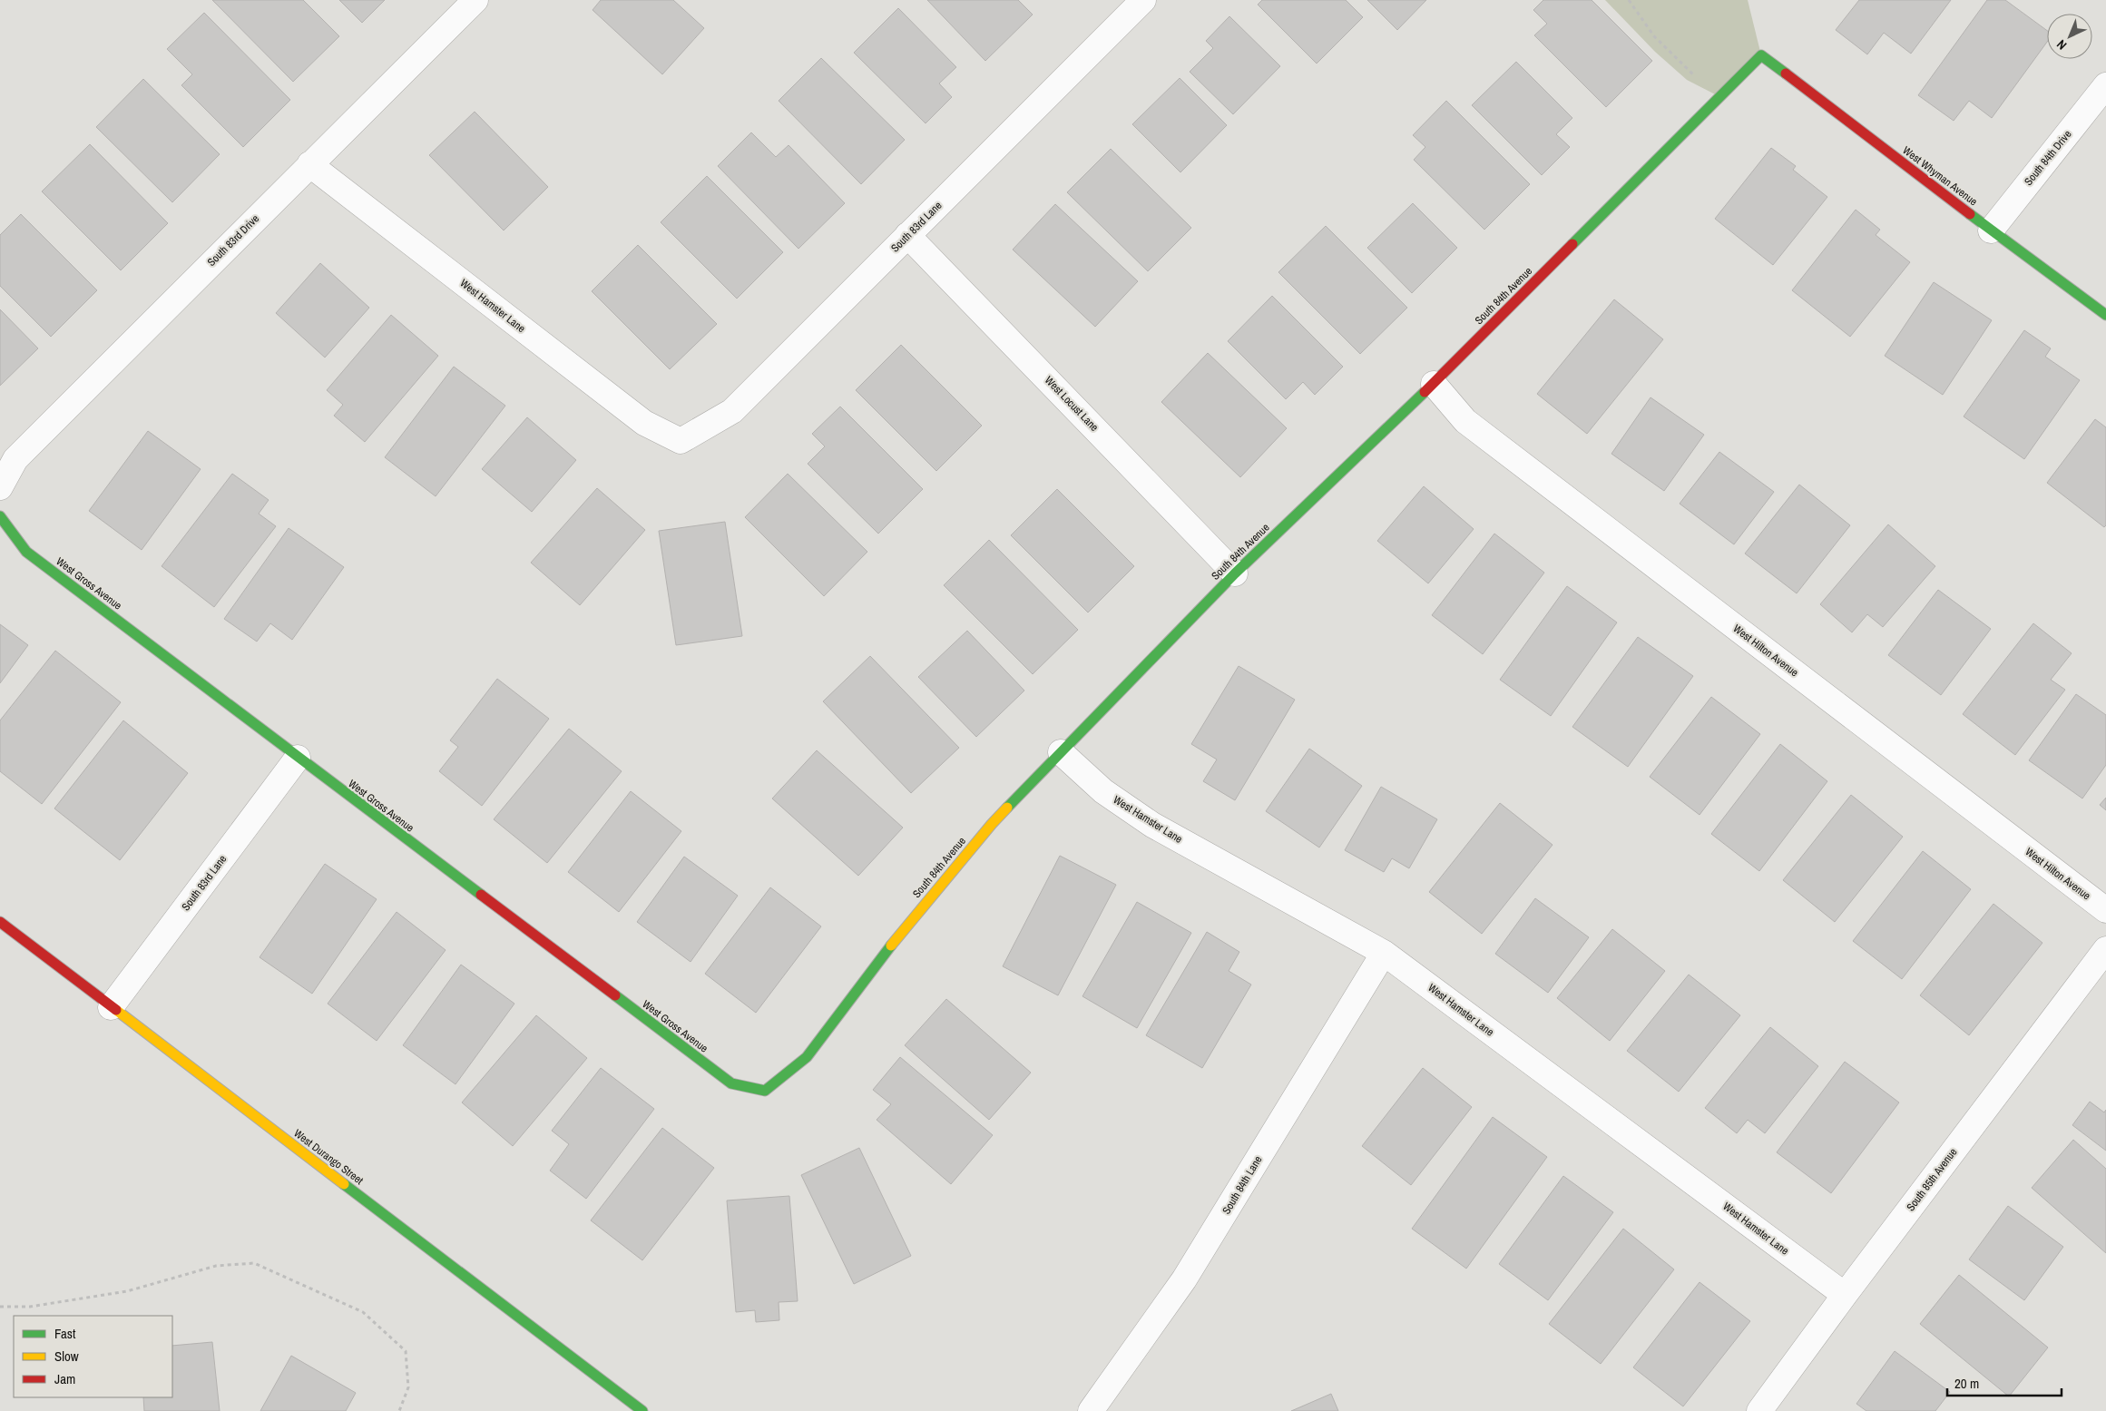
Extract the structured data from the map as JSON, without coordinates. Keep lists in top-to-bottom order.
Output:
{
  "streets": {
    "street": [
      "South 84th Drive",
      "West Whyman Avenue",
      "South 83rd Lane",
      "South 83rd Drive",
      "South 84th Avenue",
      "West Hamster Lane",
      "West Locust Lane",
      "West Gross Avenue",
      "West Hilton Avenue",
      "West Durango Street",
      "South 85th Avenue",
      "South 84th Lane"
    ]
  },
  "crossings": [
    ["South 84th Drive", "West Whyman Avenue"],
    ["West Whyman Avenue", "South 84th Avenue"],
    ["South 83rd Lane", "West Hamster Lane"],
    ["South 83rd Lane", "West Locust Lane"],
    ["South 83rd Lane", "West Gross Avenue"],
    ["South 83rd Lane", "West Durango Street"],
    ["South 83rd Drive", "West Hamster Lane"],
    ["South 84th Avenue", "West Hamster Lane"],
    ["South 84th Avenue", "West Locust Lane"],
    ["South 84th Avenue", "West Gross Avenue"],
    ["South 84th Avenue", "West Hilton Avenue"],
    ["West Hamster Lane", "South 85th Avenue"],
    ["West Hamster Lane", "South 84th Lane"]
  ],
  "legend": ["Fast", "Slow", "Jam"],
  "scale_bar": "20 m",
  "north": "bottom left"
}
